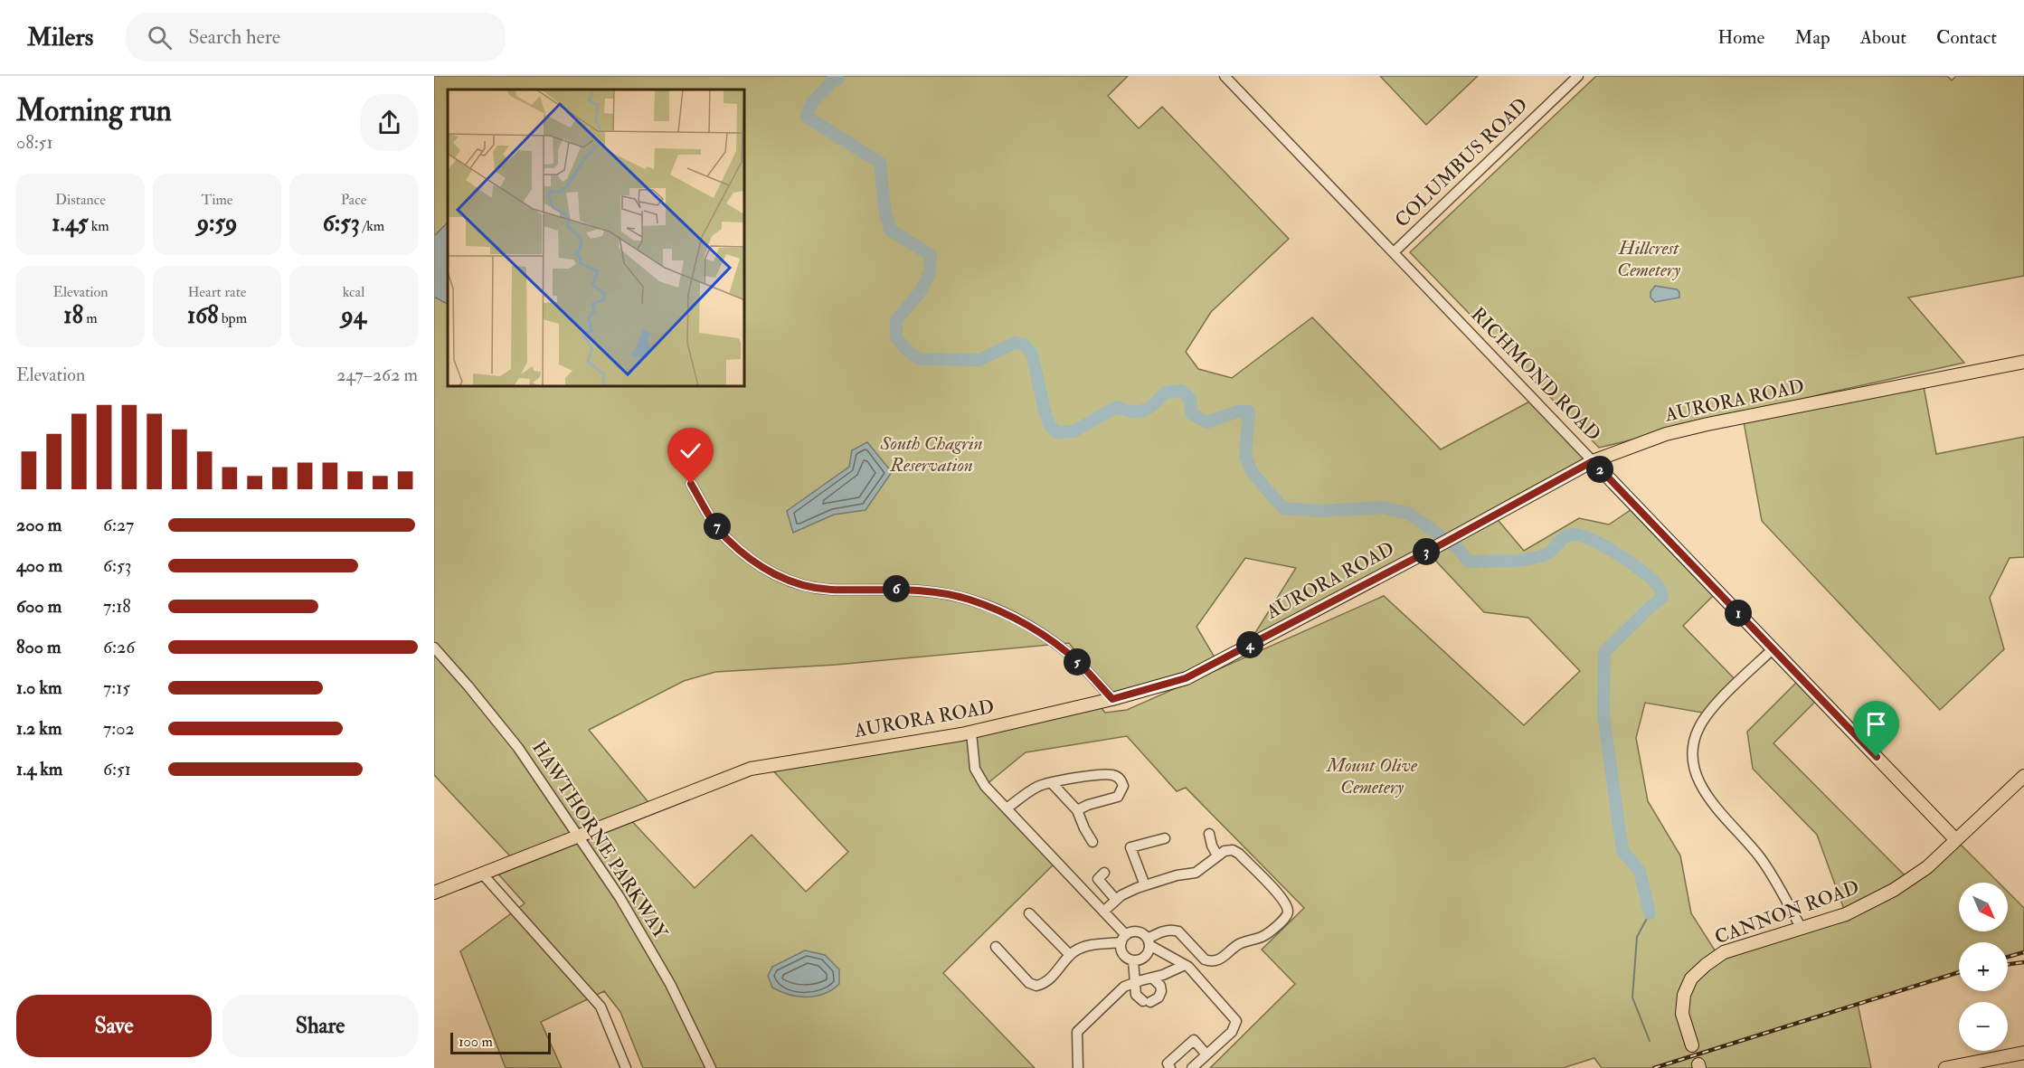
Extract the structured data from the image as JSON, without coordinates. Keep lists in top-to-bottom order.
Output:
{
  "streets": {
    "main road": ["RICHMOND ROAD", "AURORA ROAD", "CANNON ROAD"],
    "street": ["COLUMBUS ROAD", "HAWTHORNE PARKWAY"]
  },
  "crossings": [
    ["COLUMBUS ROAD", "RICHMOND ROAD"],
    ["RICHMOND ROAD", "AURORA ROAD"],
    ["RICHMOND ROAD", "CANNON ROAD"],
    ["AURORA ROAD", "HAWTHORNE PARKWAY"]
  ],
  "parks": ["Hillcrest Cemetery", "South Chagrin Reservation", "Mount Olive Cemetery"],
  "scale_bar": "100 m",
  "north": "bottom right",
  "page": {
    "header": "Milers",
    "search": "Search here",
    "nav": [
      "Home",
      "Map",
      "About",
      "Contact"
    ],
    "heading": ["Morning run", "08:51"],
    "stats": [
      ["Distance", "1.45 km"],
      ["Time", "9:59"],
      ["Pace", "6:53 /km"],
      ["Elevation", "18 m"],
      ["Heart rate", "168 bpm"],
      ["kcal", "94"]
    ],
    "chart": ["Elevation", "247–262 m"],
    "pins": [
      "2",
      "7",
      "3",
      "6",
      "1",
      "4",
      "5"
    ],
    "list": [
      {
        "name": "200 m",
        "note": "6:27"
      },
      {
        "name": "400 m",
        "note": "6:53"
      },
      {
        "name": "600 m",
        "note": "7:18"
      },
      {
        "name": "800 m",
        "note": "6:26"
      },
      {
        "name": "1.0 km",
        "note": "7:15"
      },
      {
        "name": "1.2 km",
        "note": "7:02"
      },
      {
        "name": "1.4 km",
        "note": "6:51"
      }
    ],
    "map_buttons": ["+", "−"],
    "buttons": ["Save", "Share"],
    "scale": "100 m"
  }
}
